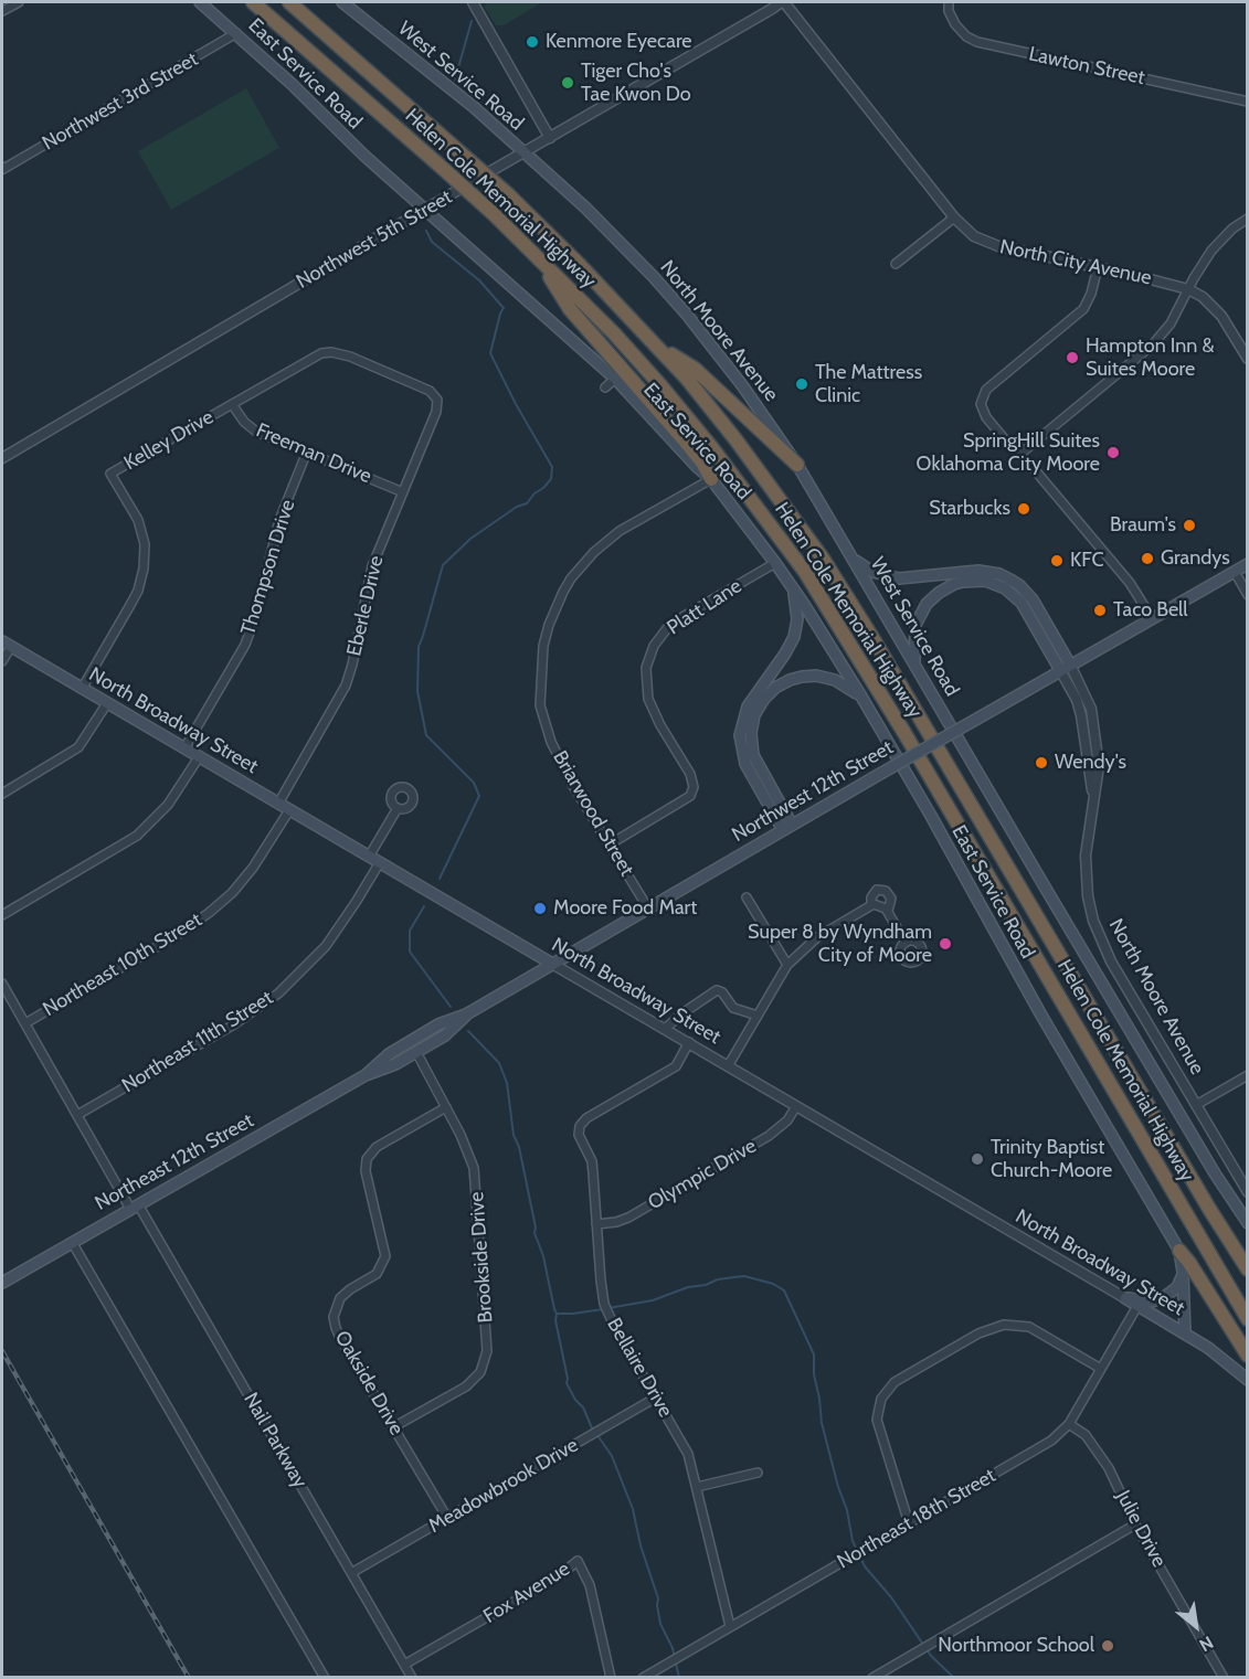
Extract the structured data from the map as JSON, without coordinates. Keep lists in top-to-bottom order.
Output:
{
  "streets": {
    "highway": ["Helen Cole Memorial Highway"],
    "main road": [
      "East Service Road",
      "West Service Road",
      "North Moore Avenue",
      "North Broadway Street",
      "Northwest 12th Street",
      "Northeast 12th Street"
    ],
    "street": [
      "Lawton Street",
      "Northwest 3rd Street",
      "Northwest 5th Street",
      "North City Avenue",
      "Kelley Drive",
      "Freeman Drive",
      "Thompson Drive",
      "Eberle Drive",
      "Platt Lane",
      "Briarwood Street",
      "Northeast 10th Street",
      "Northeast 11th Street",
      "Olympic Drive",
      "Brookside Drive",
      "Bellaire Drive",
      "Oakside Drive",
      "Nail Parkway",
      "Meadowbrook Drive",
      "Northeast 18th Street",
      "Julie Drive",
      "Fox Avenue"
    ]
  },
  "crossings": [
    ["East Service Road", "Northwest 3rd Street"],
    ["East Service Road", "Northwest 5th Street"],
    ["East Service Road", "Platt Lane"],
    ["East Service Road", "Briarwood Street"],
    ["West Service Road", "Northwest 5th Street"],
    ["West Service Road", "North Moore Avenue"],
    ["Northwest 5th Street", "North City Avenue"],
    ["Northwest 5th Street", "North Moore Avenue"],
    ["North Moore Avenue", "Northwest 12th Street"],
    ["Kelley Drive", "Freeman Drive"],
    ["Kelley Drive", "Eberle Drive"],
    ["Kelley Drive", "North Broadway Street"],
    ["Freeman Drive", "Thompson Drive"],
    ["Freeman Drive", "Eberle Drive"],
    ["Thompson Drive", "North Broadway Street"],
    ["Eberle Drive", "North Broadway Street"],
    ["Platt Lane", "Briarwood Street"],
    ["North Broadway Street", "Northwest 12th Street"],
    ["North Broadway Street", "Northeast 10th Street"],
    ["North Broadway Street", "Northeast 11th Street"],
    ["North Broadway Street", "Olympic Drive"],
    ["North Broadway Street", "Bellaire Drive"],
    ["North Broadway Street", "Northeast 18th Street"],
    ["Northwest 12th Street", "Briarwood Street"],
    ["Northwest 12th Street", "Northeast 12th Street"],
    ["Northeast 10th Street", "Nail Parkway"],
    ["Northeast 11th Street", "Nail Parkway"],
    ["Northeast 12th Street", "Brookside Drive"],
    ["Northeast 12th Street", "Nail Parkway"],
    ["Olympic Drive", "Bellaire Drive"],
    ["Brookside Drive", "Oakside Drive"],
    ["Bellaire Drive", "Meadowbrook Drive"],
    ["Bellaire Drive", "Northeast 18th Street"],
    ["Oakside Drive", "Meadowbrook Drive"],
    ["Nail Parkway", "Meadowbrook Drive"],
    ["Nail Parkway", "Fox Avenue"],
    ["Northeast 18th Street", "Julie Drive"]
  ],
  "places": [
    "Kenmore Eyecare",
    "Tiger Cho's Tae Kwon Do",
    "Hampton Inn & Suites Moore",
    "The Mattress Clinic",
    "SpringHill Suites Oklahoma City Moore",
    "Starbucks",
    "Braum's",
    "Grandys",
    "KFC",
    "Taco Bell",
    "Wendy's",
    "Moore Food Mart",
    "Super 8 by Wyndham City of Moore",
    "Trinity Baptist Church-Moore",
    "Northmoor School"
  ],
  "north": "bottom right"
}
